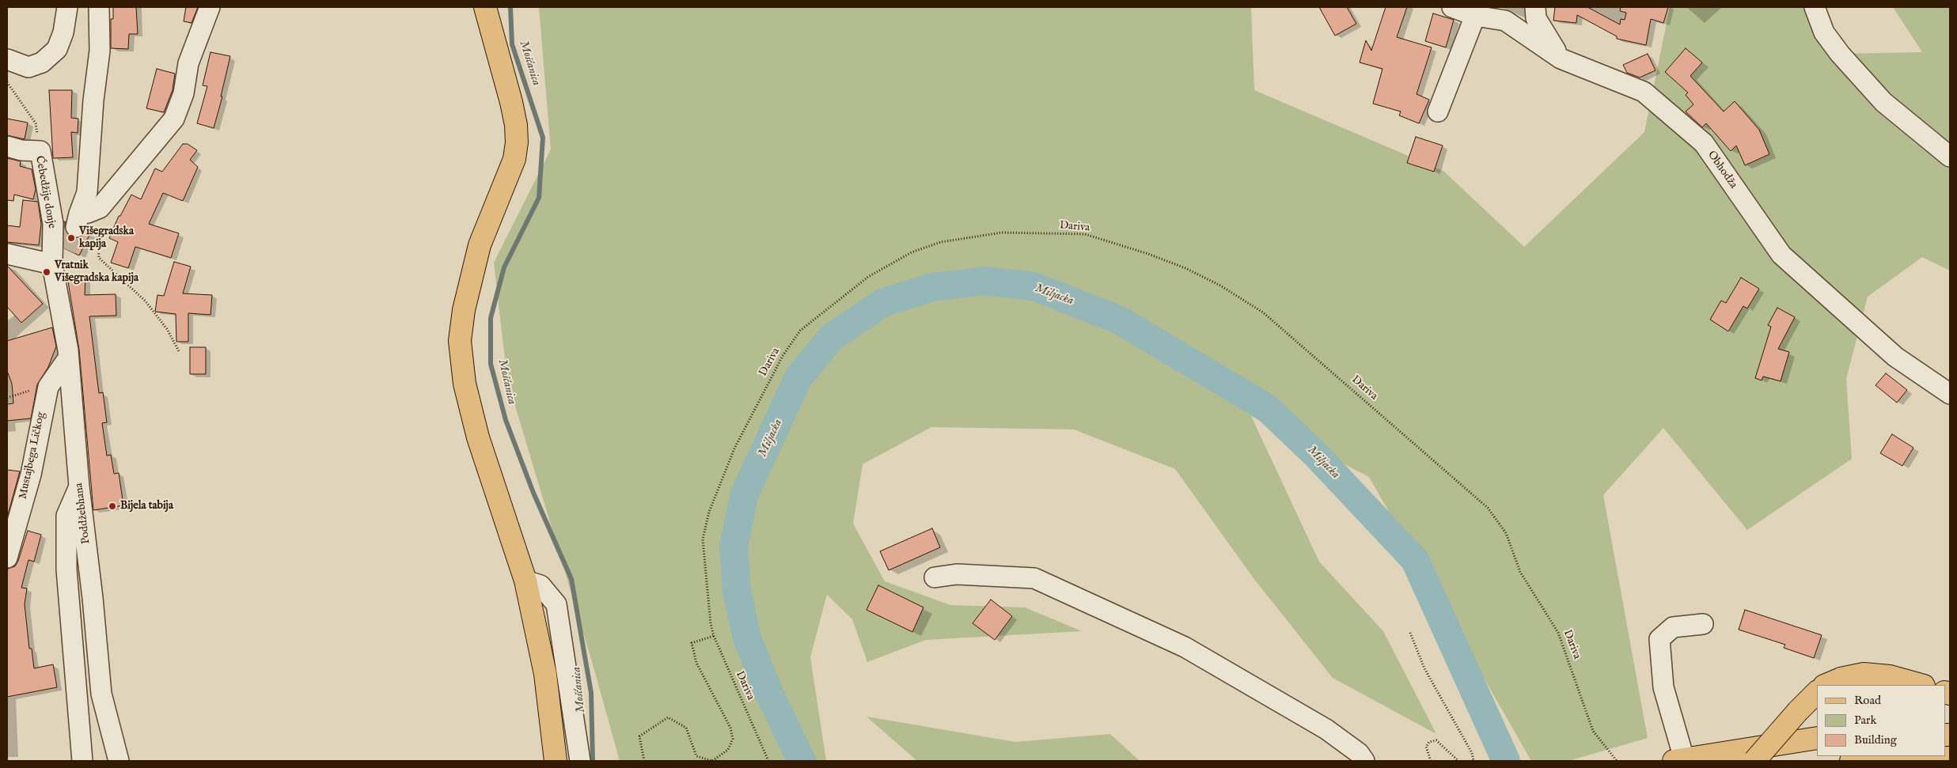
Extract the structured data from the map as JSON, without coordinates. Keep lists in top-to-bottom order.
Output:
{
  "streets": {
    "street": [
      "Obhodža",
      "Ćebedžije donje",
      "Mustajbega Ličkog",
      "Poddžebhana"
    ],
    "path": ["Dariva"]
  },
  "crossings": [
    ["Ćebedžije donje", "Poddžebhana"],
    ["Mustajbega Ličkog", "Poddžebhana"]
  ],
  "water": ["Mošćanica", "Miljacka"],
  "places": ["Višegradska kapija", "Vratnik Višegradska kapija", "Bijela tabija"],
  "legend": ["Road", "Park", "Building"]
}
